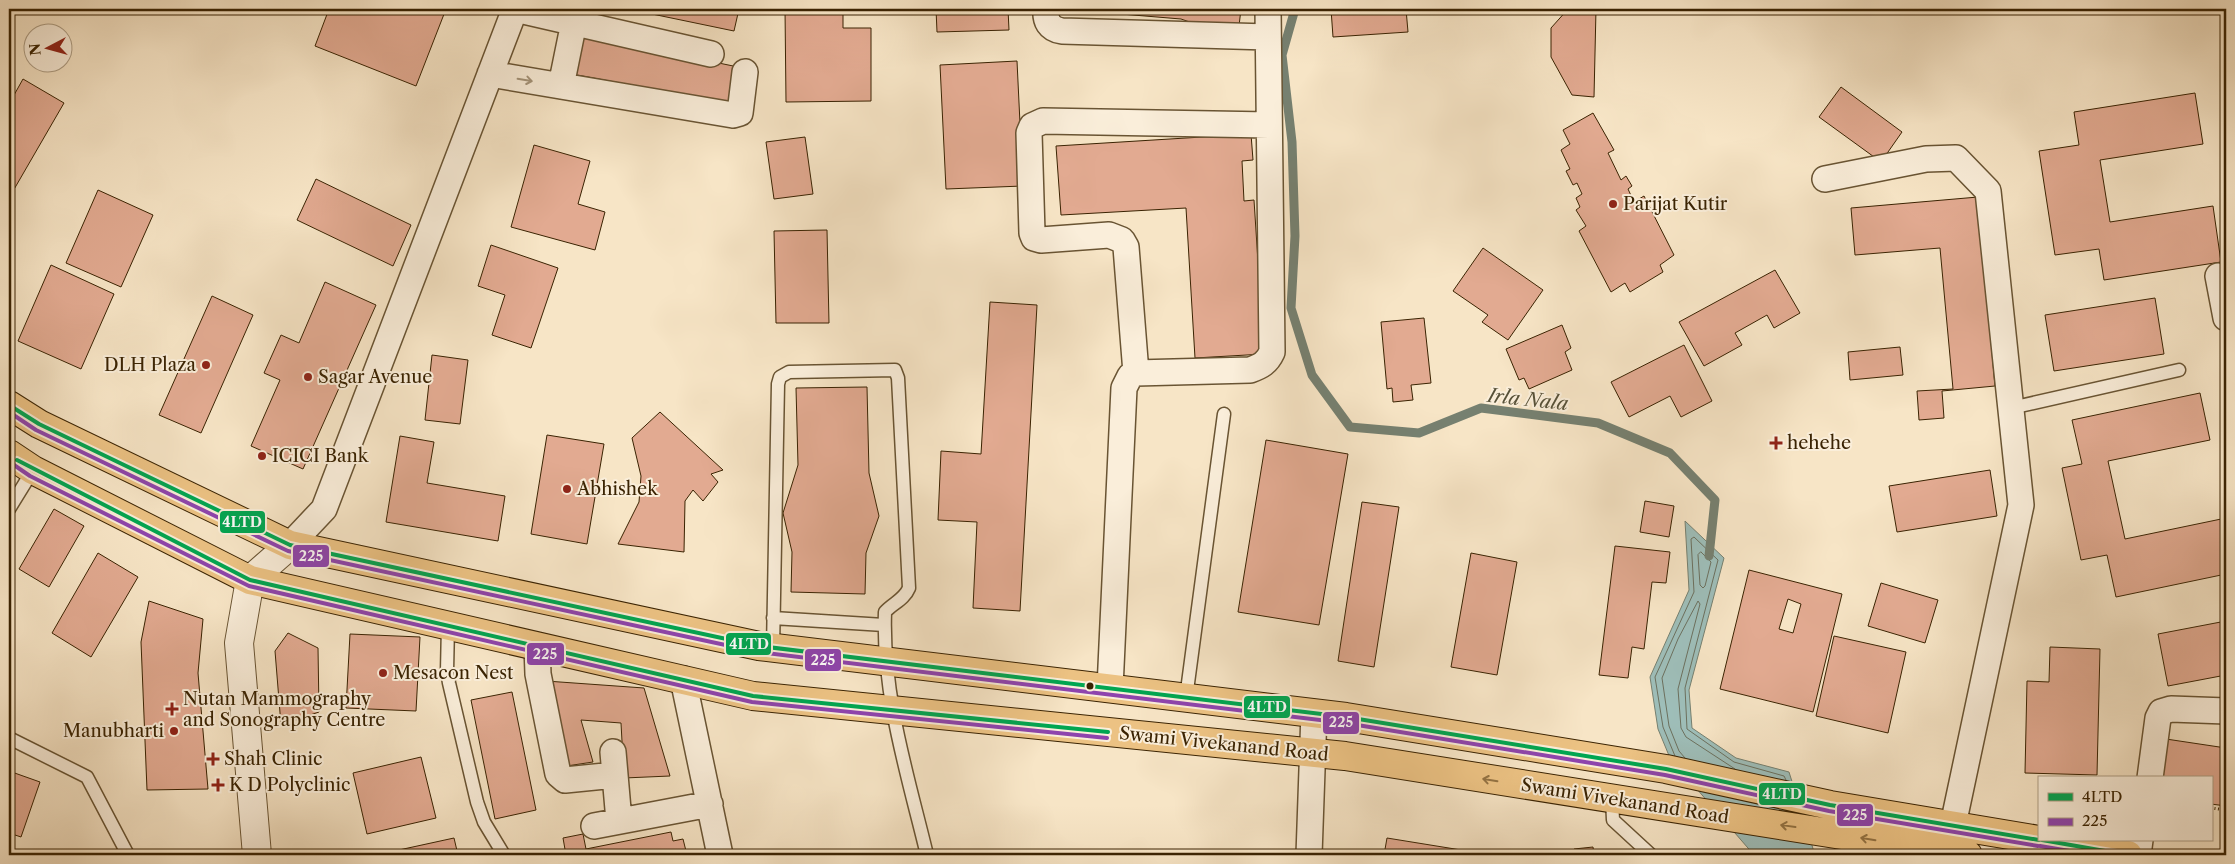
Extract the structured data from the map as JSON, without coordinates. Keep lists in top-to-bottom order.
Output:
{
  "streets": {
    "main road": ["Swami Vivekanand Road"]
  },
  "water": ["Irla Nala"],
  "places": {
    "other": [
      "Parijat Kutir",
      "DLH Plaza",
      "Sagar Avenue",
      "ICICI Bank",
      "Abhishek",
      "Mesacon Nest",
      "Manubharti"
    ],
    "health": [
      "hehehe",
      "Nutan Mammography and Sonography Centre",
      "Shah Clinic",
      "K D Polyclinic"
    ]
  },
  "lines": ["transit line 4LTD", "transit line 225"],
  "legend": ["4LTD", "225"],
  "north": "left"
}
